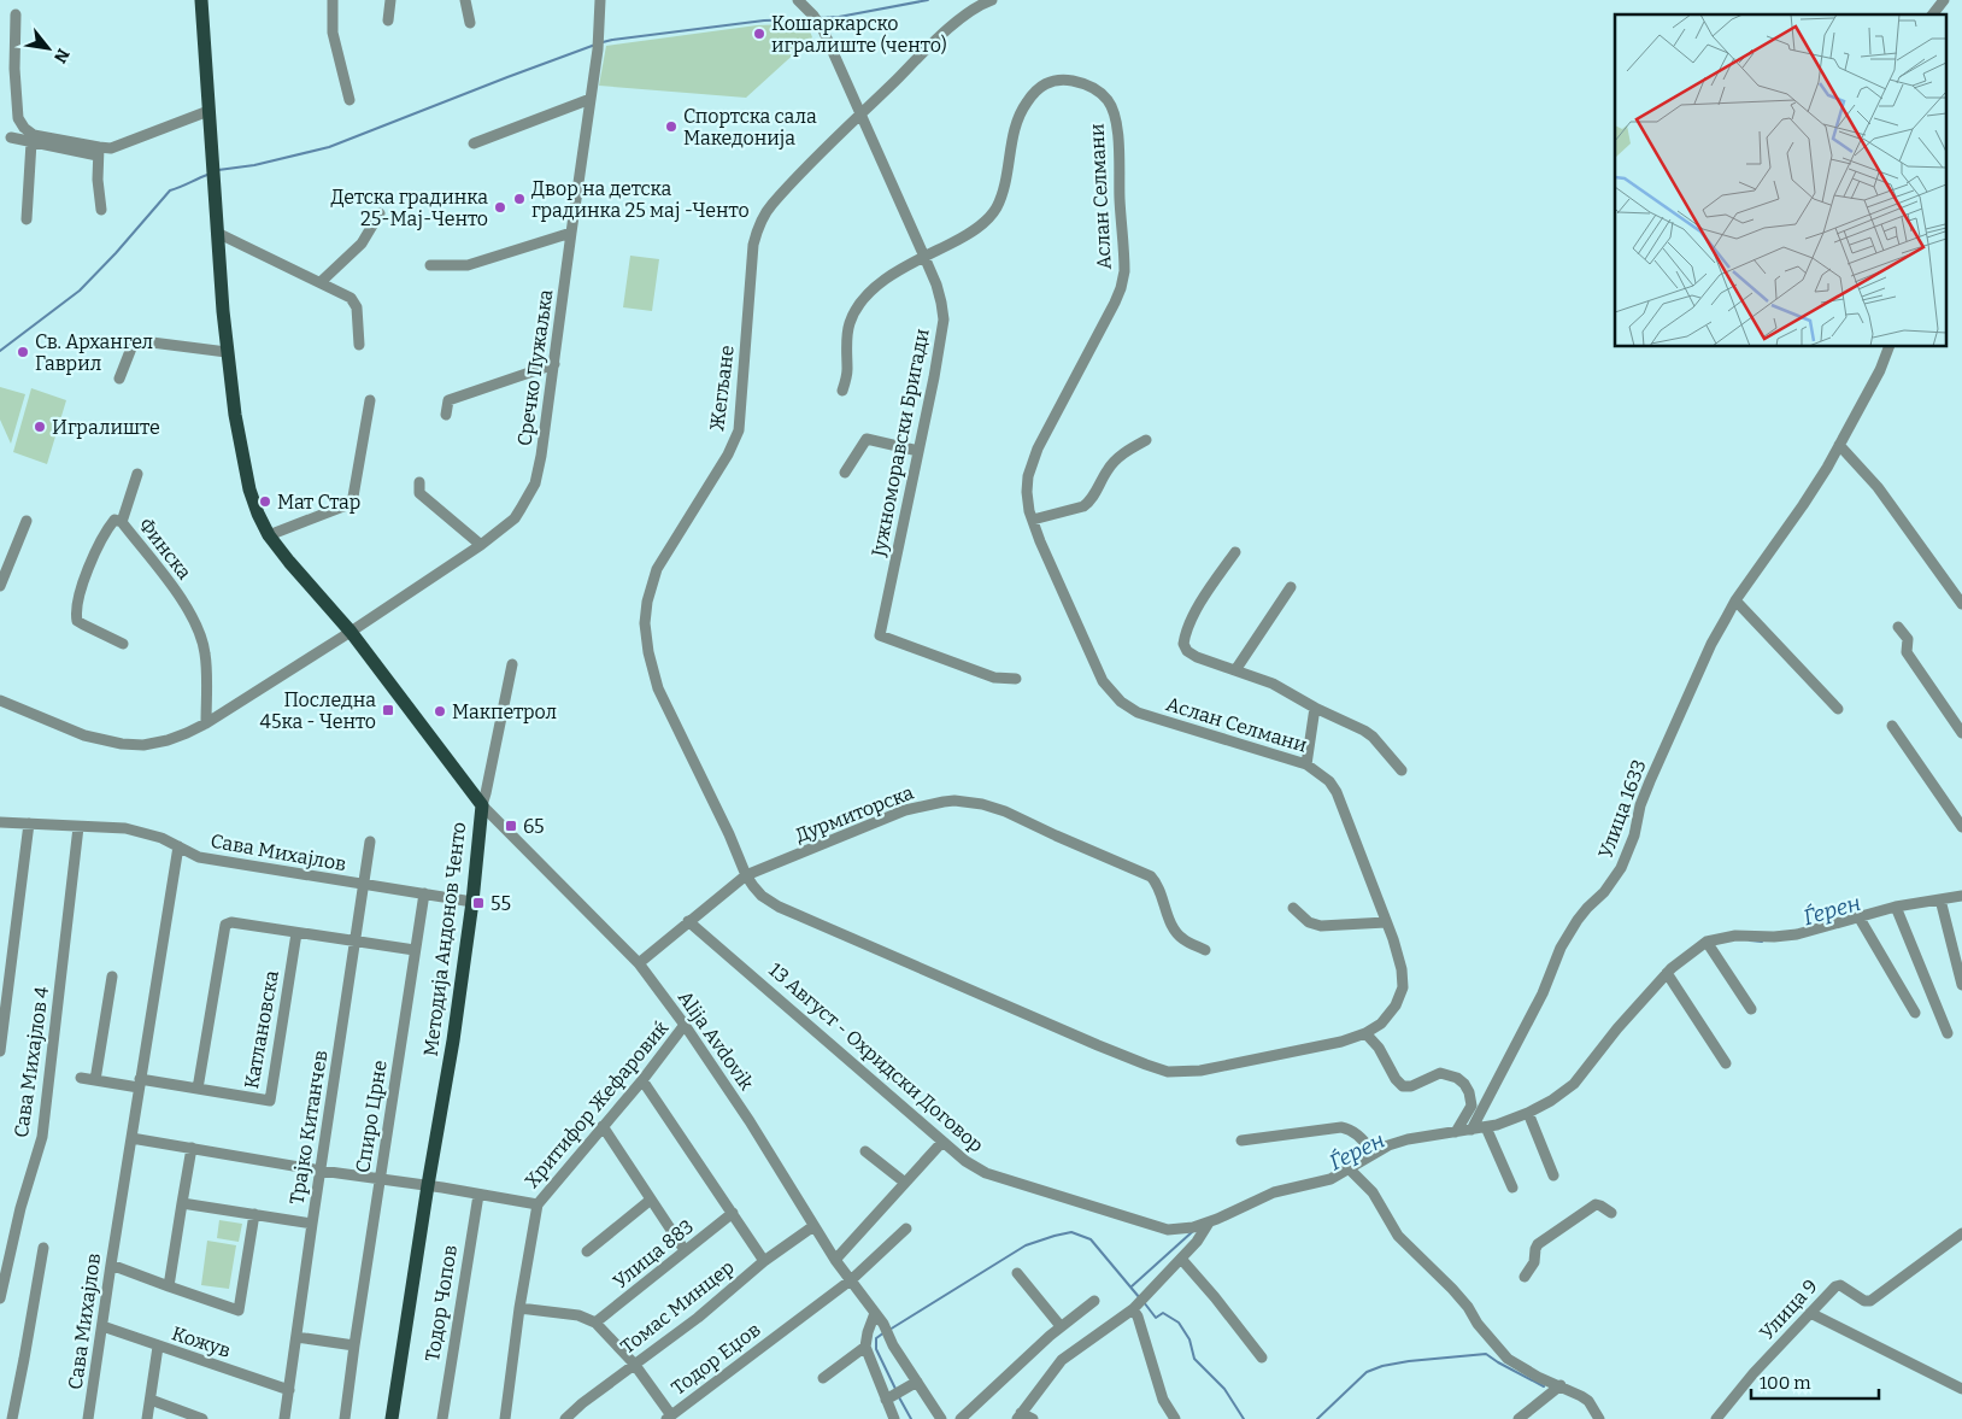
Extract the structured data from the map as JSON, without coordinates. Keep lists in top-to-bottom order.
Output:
{
  "streets": {
    "main road": ["Методија Андонов Ченто"],
    "street": [
      "Аслан Селмани",
      "Сречко Пужаљка",
      "Жегљане",
      "Јужноморавски Бригади",
      "Финска",
      "Улица 1633",
      "Дурмиторска",
      "Сава Михајлов",
      "Катлановска",
      "Alija Avdovik",
      "13 Август - Охридски Договор",
      "Сава Михајлов 4",
      "Хритифор Жефаровиќ",
      "Спиро Црне",
      "Трајко Китанчев",
      "Улица 883",
      "Тодор Чопов",
      "Томас Минцер",
      "Улица 9",
      "Кожув",
      "Тодор Еџов"
    ]
  },
  "crossings": [
    ["Аслан Селмани", "Жегљане"],
    ["Аслан Селмани", "Јужноморавски Бригади"],
    ["Аслан Селмани", "Дурмиторска"],
    ["Сречко Пужаљка", "Методија Андонов Ченто"],
    ["Жегљане", "Јужноморавски Бригади"],
    ["Жегљане", "Дурмиторска"],
    ["Улица 1633", "13 Август - Охридски Договор"],
    ["Дурмиторска", "Alija Avdovik"],
    ["Дурмиторска", "13 Август - Охридски Договор"],
    ["Сава Михајлов", "Методија Андонов Ченто"],
    ["Сава Михајлов", "Катлановска"],
    ["Сава Михајлов", "Хритифор Жефаровиќ"],
    ["Сава Михајлов", "Спиро Црне"],
    ["Сава Михајлов", "Трајко Китанчев"],
    ["Сава Михајлов", "Кожув"],
    ["Методија Андонов Ченто", "Alija Avdovik"],
    ["Методија Андонов Ченто", "Хритифор Жефаровиќ"],
    ["Alija Avdovik", "Хритифор Жефаровиќ"],
    ["Alija Avdovik", "Томас Минцер"],
    ["Alija Avdovik", "Тодор Еџов"],
    ["Хритифор Жефаровиќ", "Спиро Црне"],
    ["Хритифор Жефаровиќ", "Трајко Китанчев"],
    ["Хритифор Жефаровиќ", "Тодор Чопов"],
    ["Трајко Китанчев", "Кожув"],
    ["Улица 883", "Тодор Еџов"],
    ["Томас Минцер", "Тодор Еџов"]
  ],
  "water": ["Ѓерен"],
  "places": {
    "other": [
      "Кошаркарско игралиште (ченто)",
      "Спортска сала Македонија",
      "Двор на детска градинка 25 мај -Ченто",
      "Детска градинка 25-Мај-Ченто",
      "Св. Архангел Гаврил",
      "Игралиште",
      "Мат Стар",
      "Макпетрол"
    ],
    "transit": ["Последна 45ка - Ченто", "65", "55"]
  },
  "scale_bar": "100 m",
  "north": "bottom right"
}
